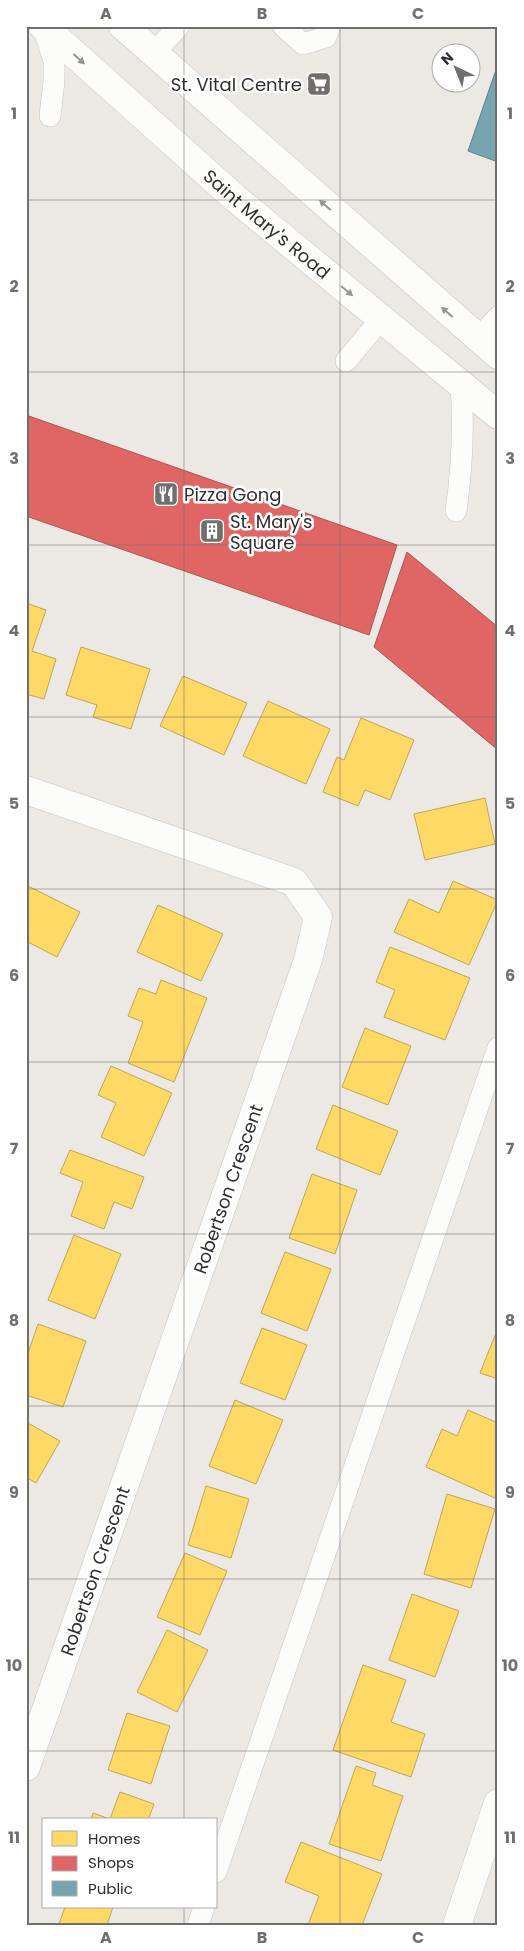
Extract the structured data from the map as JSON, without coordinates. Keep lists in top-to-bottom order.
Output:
{
  "streets": {
    "street": ["Saint Mary's Road", "Robertson Crescent"]
  },
  "places": {
    "supermarket": ["St. Vital Centre"],
    "restaurant": ["Pizza Gong"],
    "building": ["St. Mary's Square"]
  },
  "legend": ["Homes", "Shops", "Public"],
  "north": "top left",
  "grid": {
    "columns": ["A", "B", "C"],
    "rows": [
      "1",
      "2",
      "3",
      "4",
      "5",
      "6",
      "7",
      "8",
      "9",
      "10",
      "11"
    ]
  }
}
